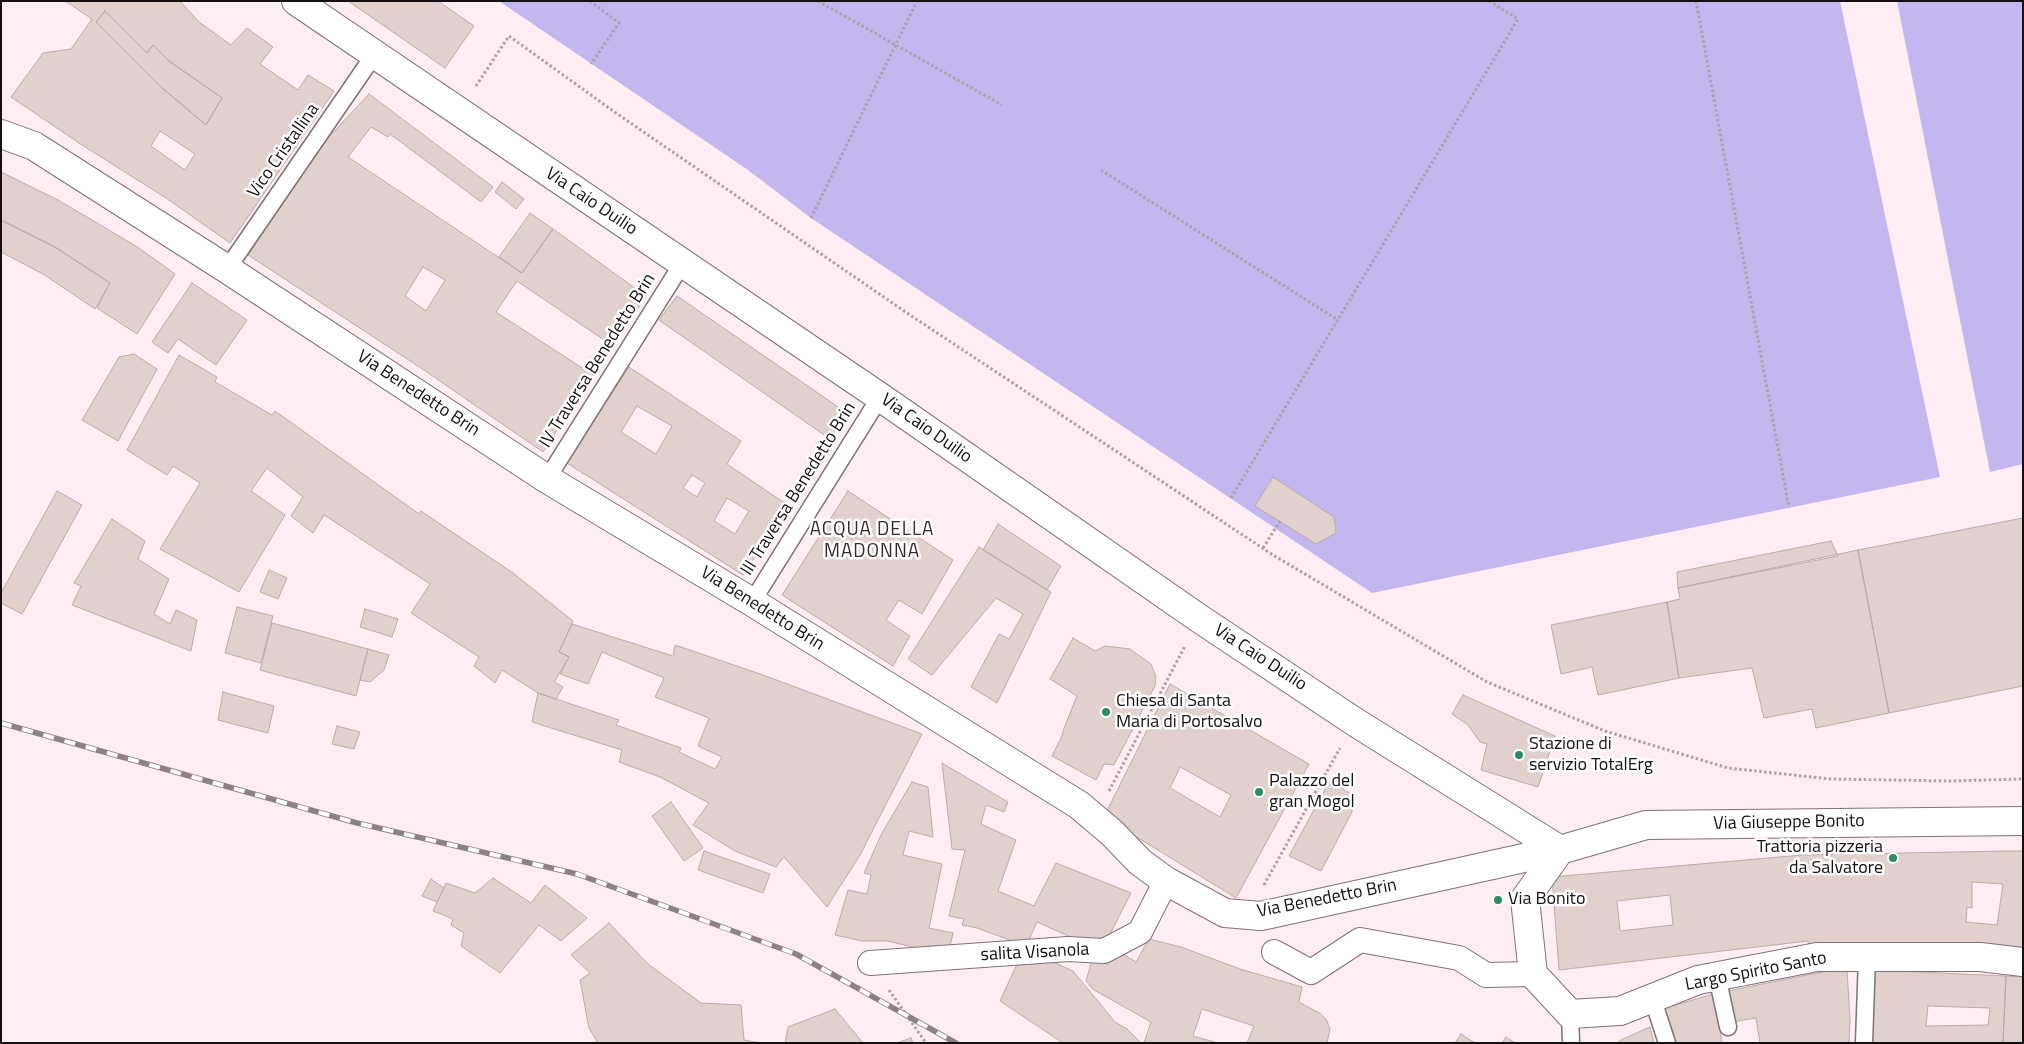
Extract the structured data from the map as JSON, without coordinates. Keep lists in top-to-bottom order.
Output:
{
  "streets": {
    "street": [
      "Via Caio Duilio",
      "Via Benedetto Brin",
      "Via Giuseppe Bonito",
      "salita Visanola",
      "Largo Spirito Santo"
    ],
    "lane": ["Vico Cristallina", "IV Traversa Benedetto Brin", "III Traversa Benedetto Brin"]
  },
  "crossings": [
    ["Vico Cristallina", "Via Caio Duilio"],
    ["Vico Cristallina", "Via Benedetto Brin"],
    ["Via Caio Duilio", "IV Traversa Benedetto Brin"],
    ["Via Caio Duilio", "Via Benedetto Brin"],
    ["Via Caio Duilio", "III Traversa Benedetto Brin"],
    ["Via Caio Duilio", "Via Giuseppe Bonito"],
    ["IV Traversa Benedetto Brin", "Via Benedetto Brin"],
    ["Via Benedetto Brin", "III Traversa Benedetto Brin"],
    ["Via Benedetto Brin", "Via Giuseppe Bonito"],
    ["Via Benedetto Brin", "salita Visanola"]
  ],
  "districts": ["ACQUA DELLA MADONNA"],
  "places": [
    "Chiesa di Santa Maria di Portosalvo",
    "Stazione di servizio TotalErg",
    "Palazzo del gran Mogol",
    "Trattoria pizzeria da Salvatore",
    "Via Bonito"
  ]
}
